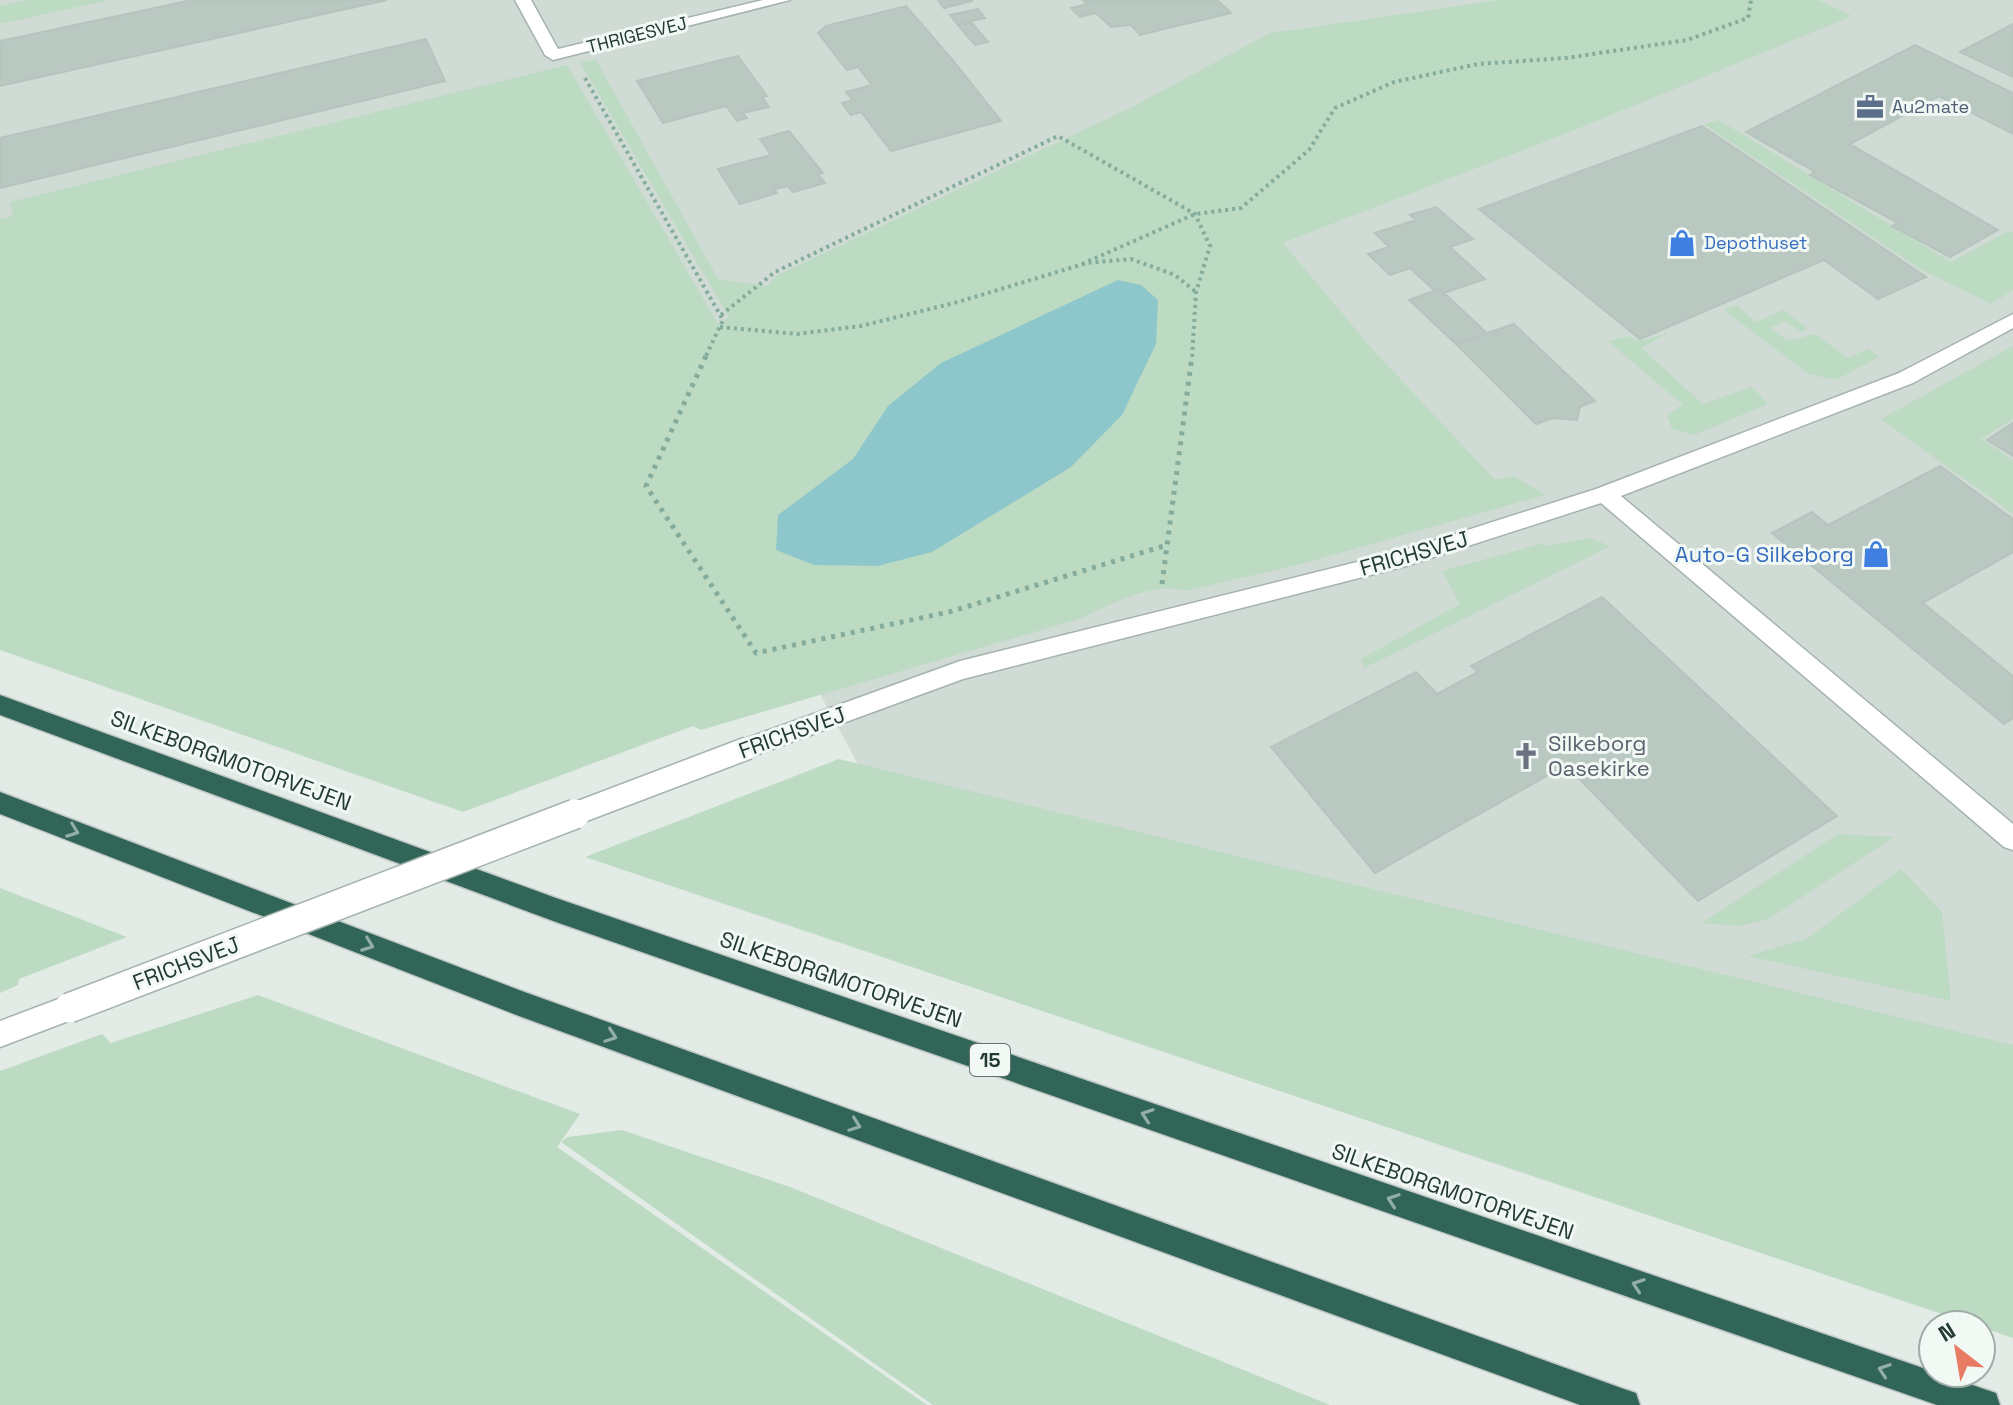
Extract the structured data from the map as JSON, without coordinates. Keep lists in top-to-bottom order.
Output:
{
  "streets": {
    "highway": ["SILKEBORGMOTORVEJEN", "15"],
    "street": ["THRIGESVEJ", "FRICHSVEJ"]
  },
  "places": {
    "office": ["Au2mate"],
    "shop": ["Depothuset", "Auto-G Silkeborg"],
    "church": ["Silkeborg Oasekirke"]
  },
  "north": "top left"
}
